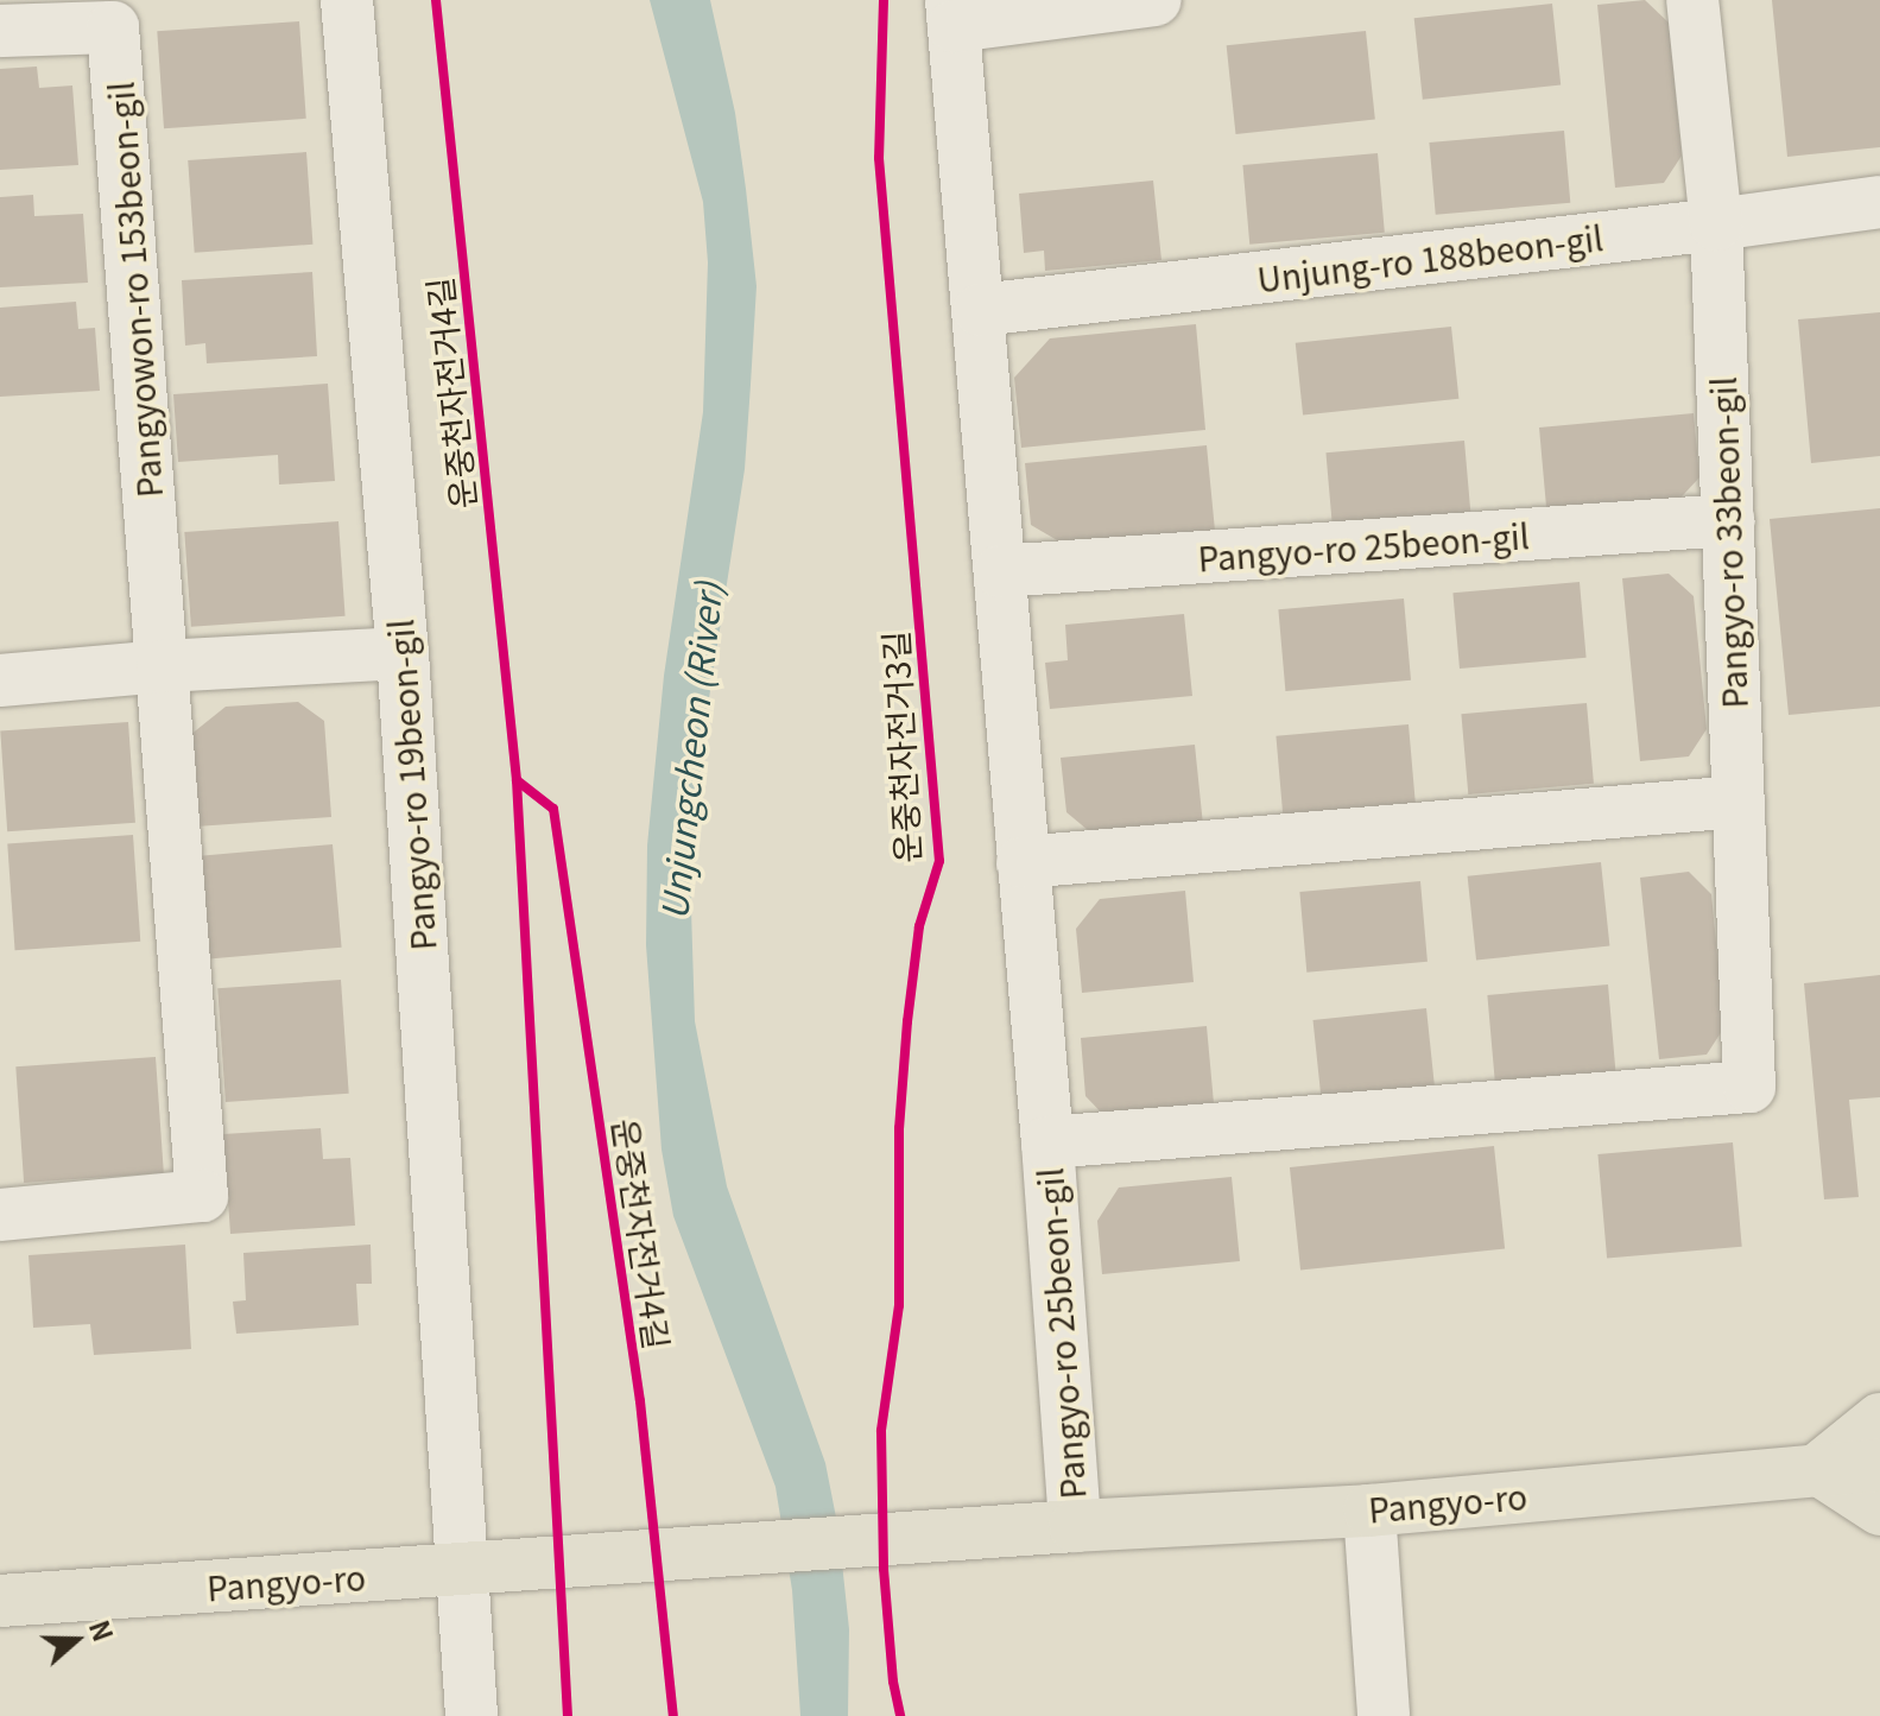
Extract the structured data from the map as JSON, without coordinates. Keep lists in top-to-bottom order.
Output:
{
  "streets": {
    "main road": ["Pangyo-ro"],
    "street": [
      "Unjung-ro 188beon-gil",
      "Pangyowon-ro 153beon-gil",
      "Pangyo-ro 33beon-gil",
      "Pangyo-ro 25beon-gil",
      "Pangyo-ro 19beon-gil"
    ],
    "cycle path": ["운중천자전거4길", "운중천자전거3길"]
  },
  "crossings": [
    ["Unjung-ro 188beon-gil", "Pangyo-ro 33beon-gil"],
    ["Unjung-ro 188beon-gil", "Pangyo-ro 25beon-gil"],
    ["Pangyo-ro 33beon-gil", "Pangyo-ro 25beon-gil"],
    ["Pangyo-ro 25beon-gil", "Pangyo-ro"],
    ["Pangyo-ro 19beon-gil", "Pangyo-ro"]
  ],
  "water": ["Unjungcheon (River)"],
  "north": "right"
}
